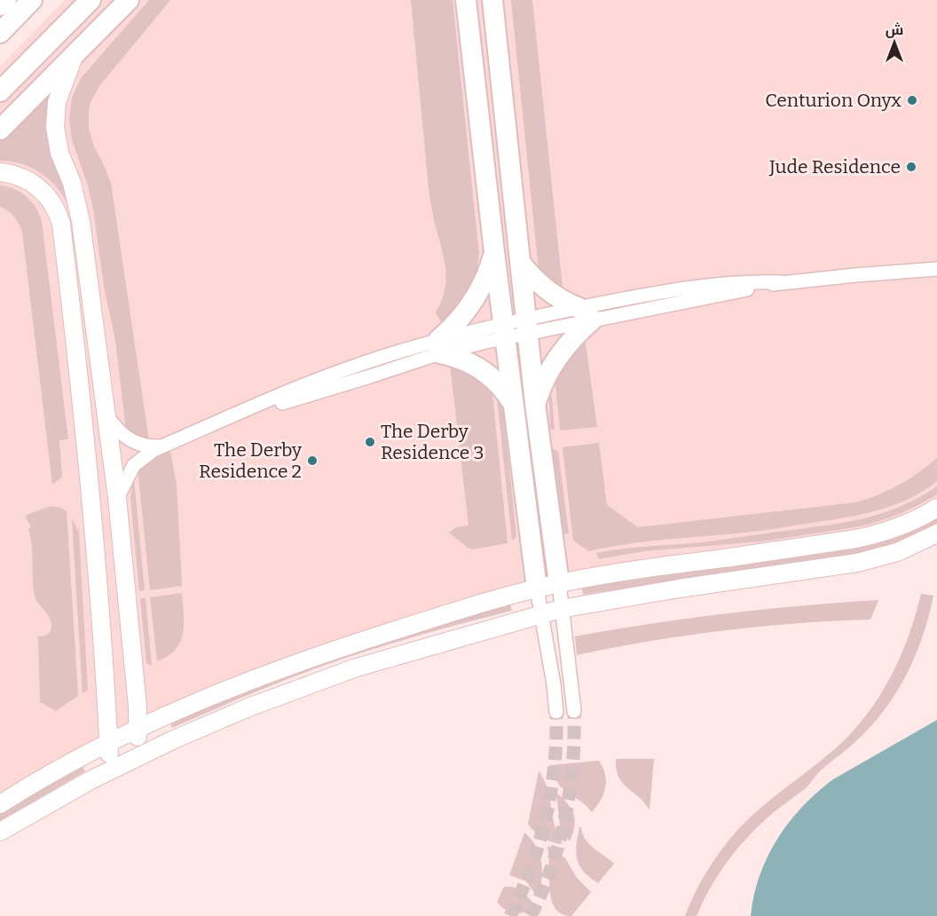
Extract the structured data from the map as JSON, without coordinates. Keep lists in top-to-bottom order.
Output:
{
  "places": [
    "Centurion Onyx",
    "Jude Residence",
    "The Derby Residence 3",
    "The Derby Residence 2"
  ],
  "north": "top"
}
